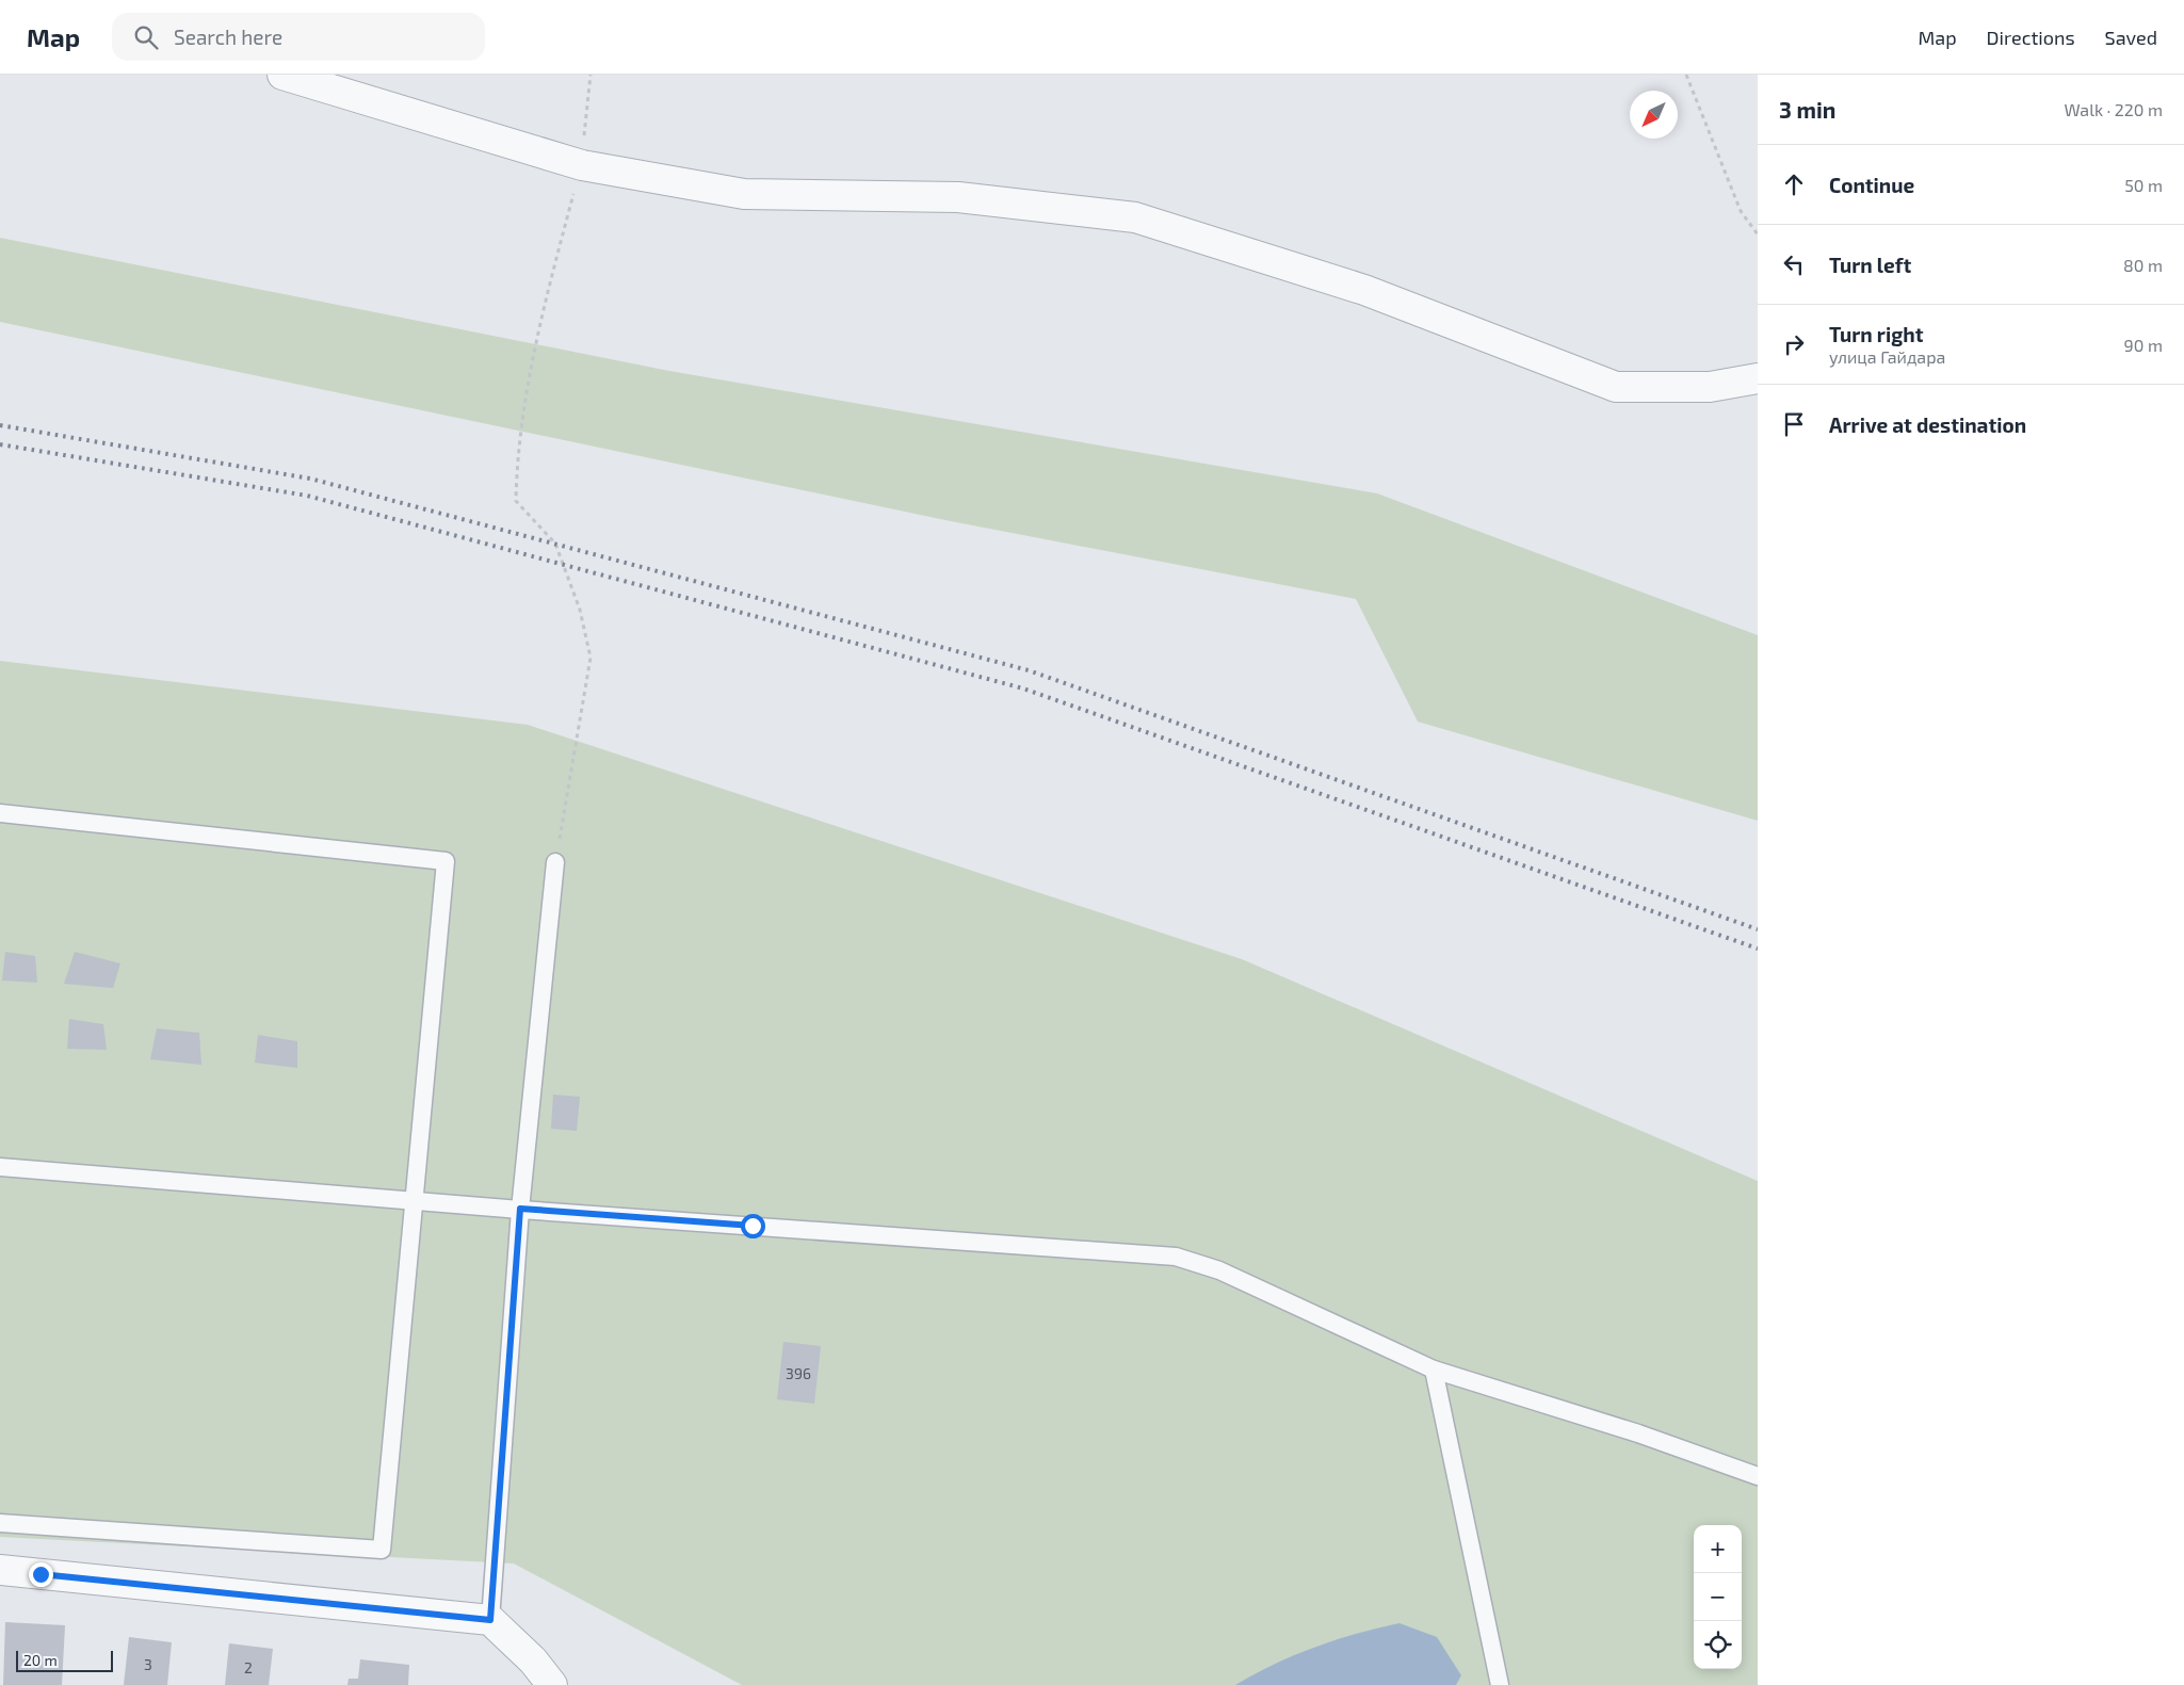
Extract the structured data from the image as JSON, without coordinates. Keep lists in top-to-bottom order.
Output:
{
  "house_numbers": ["396", "3", "2"],
  "scale_bar": "20 m",
  "north": "bottom left",
  "page": {
    "header": "Map",
    "search": "Search here",
    "nav": ["Map", "Directions", "Saved"],
    "heading": ["3 min", "Walk · 220 m"],
    "list": [
      ["Continue", "50 m"],
      ["Turn left", "80 m"],
      ["Turn right", "улица Гайдара", "90 m"],
      "Arrive at destination"
    ],
    "map_buttons": ["+", "−"],
    "scale": "20 m"
  }
}
